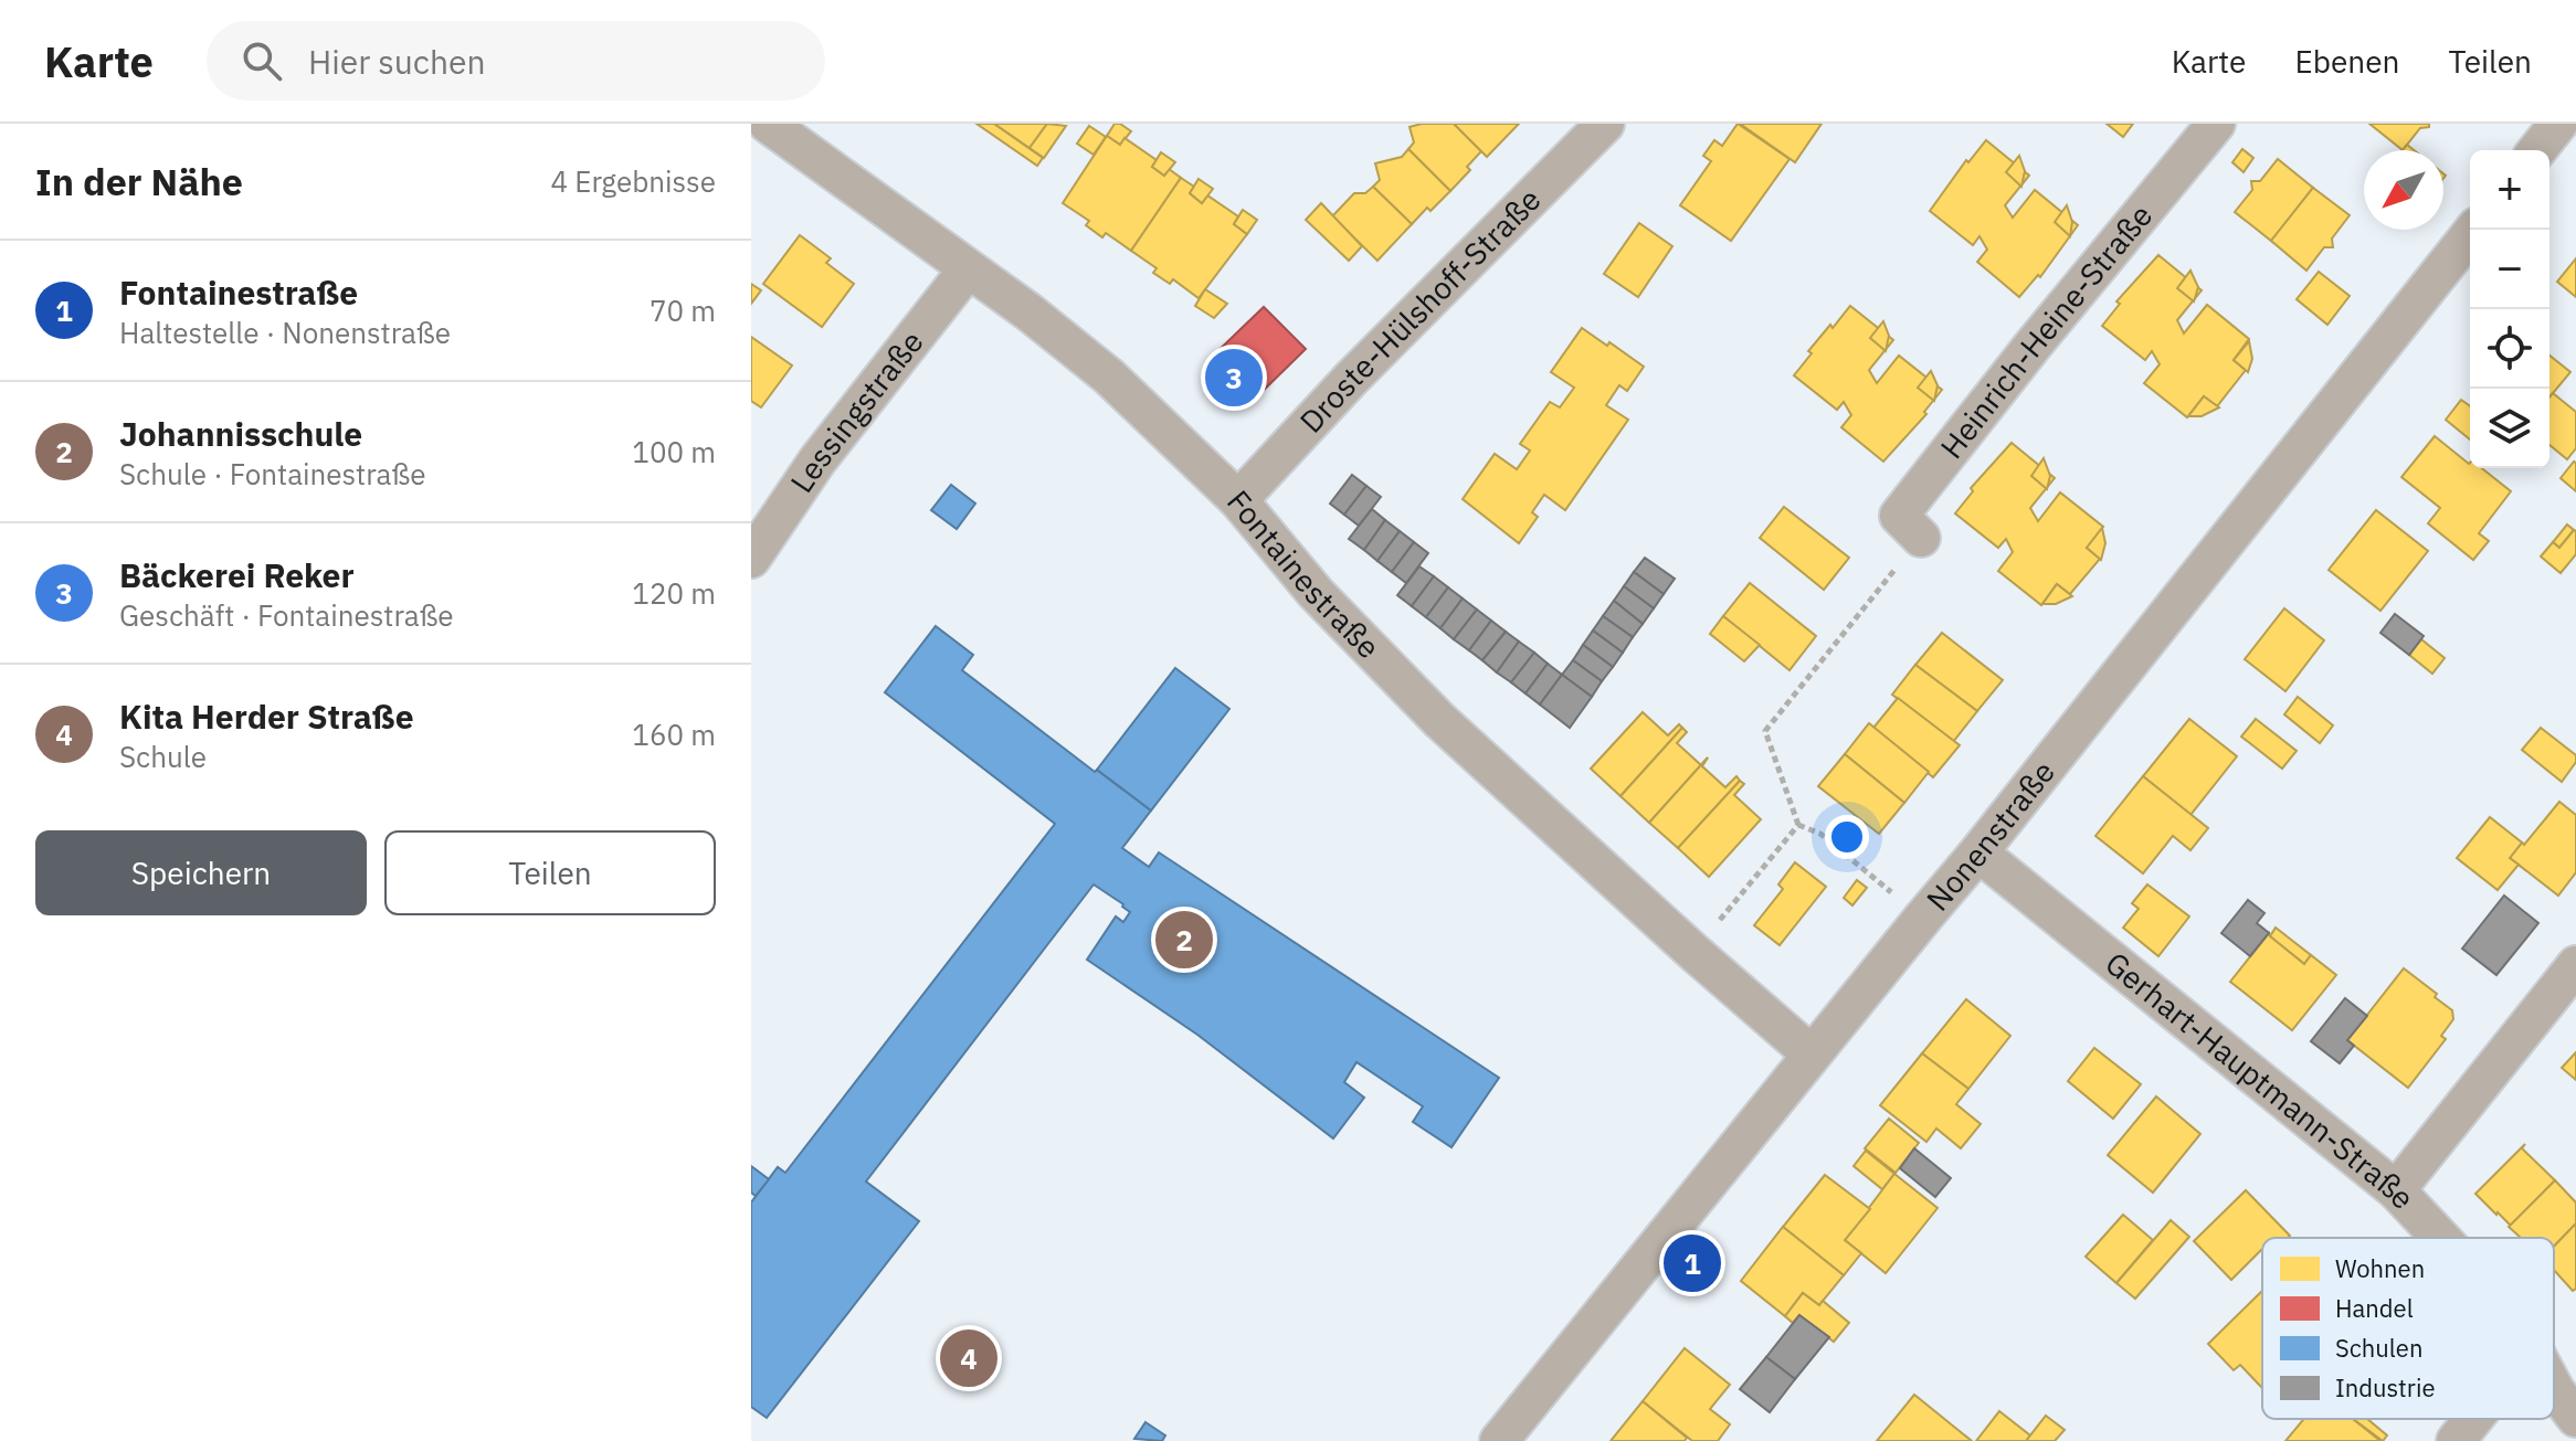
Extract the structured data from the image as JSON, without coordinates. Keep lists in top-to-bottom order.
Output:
{
  "streets": {
    "street": [
      "Droste-Hülshoff-Straße",
      "Heinrich-Heine-Straße",
      "Lessingstraße",
      "Fontainestraße",
      "Nonenstraße",
      "Gerhart-Hauptmann-Straße"
    ]
  },
  "crossings": [
    ["Droste-Hülshoff-Straße", "Fontainestraße"],
    ["Lessingstraße", "Fontainestraße"],
    ["Fontainestraße", "Nonenstraße"],
    ["Nonenstraße", "Gerhart-Hauptmann-Straße"]
  ],
  "legend": [
    "Wohnen",
    "Handel",
    "Schulen",
    "Industrie"
  ],
  "north": "bottom left",
  "page": {
    "header": "Karte",
    "search": "Hier suchen",
    "nav": ["Karte", "Ebenen", "Teilen"],
    "heading": ["In der Nähe", "4 Ergebnisse"],
    "map_buttons": ["+", "−"],
    "list": [
      {
        "mark": "1",
        "name": "Fontainestraße",
        "note": "Haltestelle · Nonenstraße",
        "value": "70 m"
      },
      {
        "mark": "2",
        "name": "Johannisschule",
        "note": "Schule · Fontainestraße",
        "value": "100 m"
      },
      {
        "mark": "3",
        "name": "Bäckerei Reker",
        "note": "Geschäft · Fontainestraße",
        "value": "120 m"
      },
      {
        "mark": "4",
        "name": "Kita Herder Straße",
        "note": "Schule",
        "value": "160 m"
      }
    ],
    "pins": [
      "3",
      "2",
      "1",
      "4"
    ],
    "buttons": ["Speichern", "Teilen"]
  }
}
